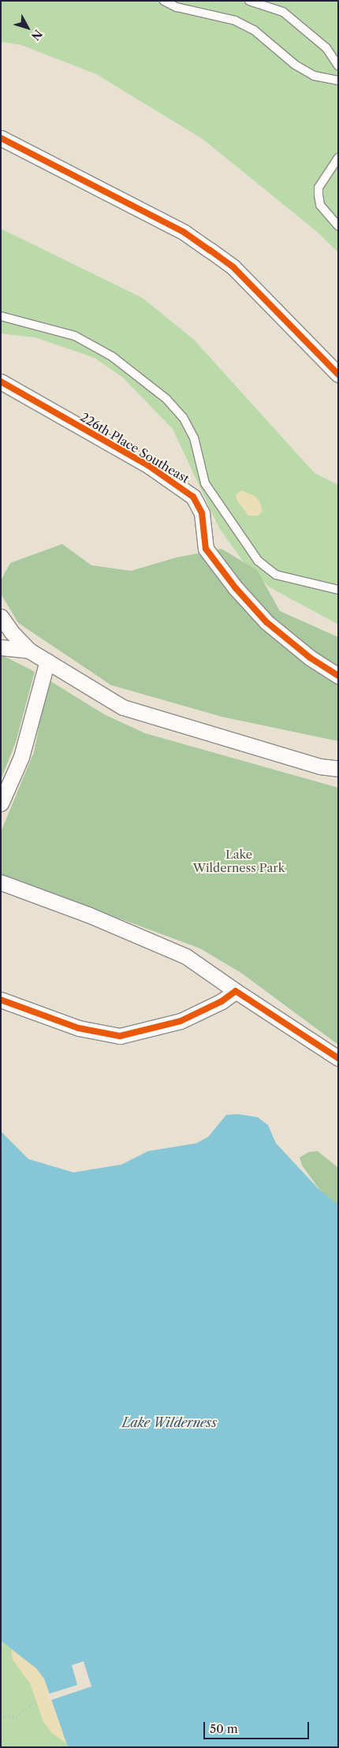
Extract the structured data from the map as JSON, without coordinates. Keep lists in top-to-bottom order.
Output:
{
  "streets": {
    "street": ["226th Place Southeast"]
  },
  "water": ["Lake Wilderness"],
  "parks": ["Lake Wilderness Park"],
  "scale_bar": "50 m",
  "north": "bottom right"
}
